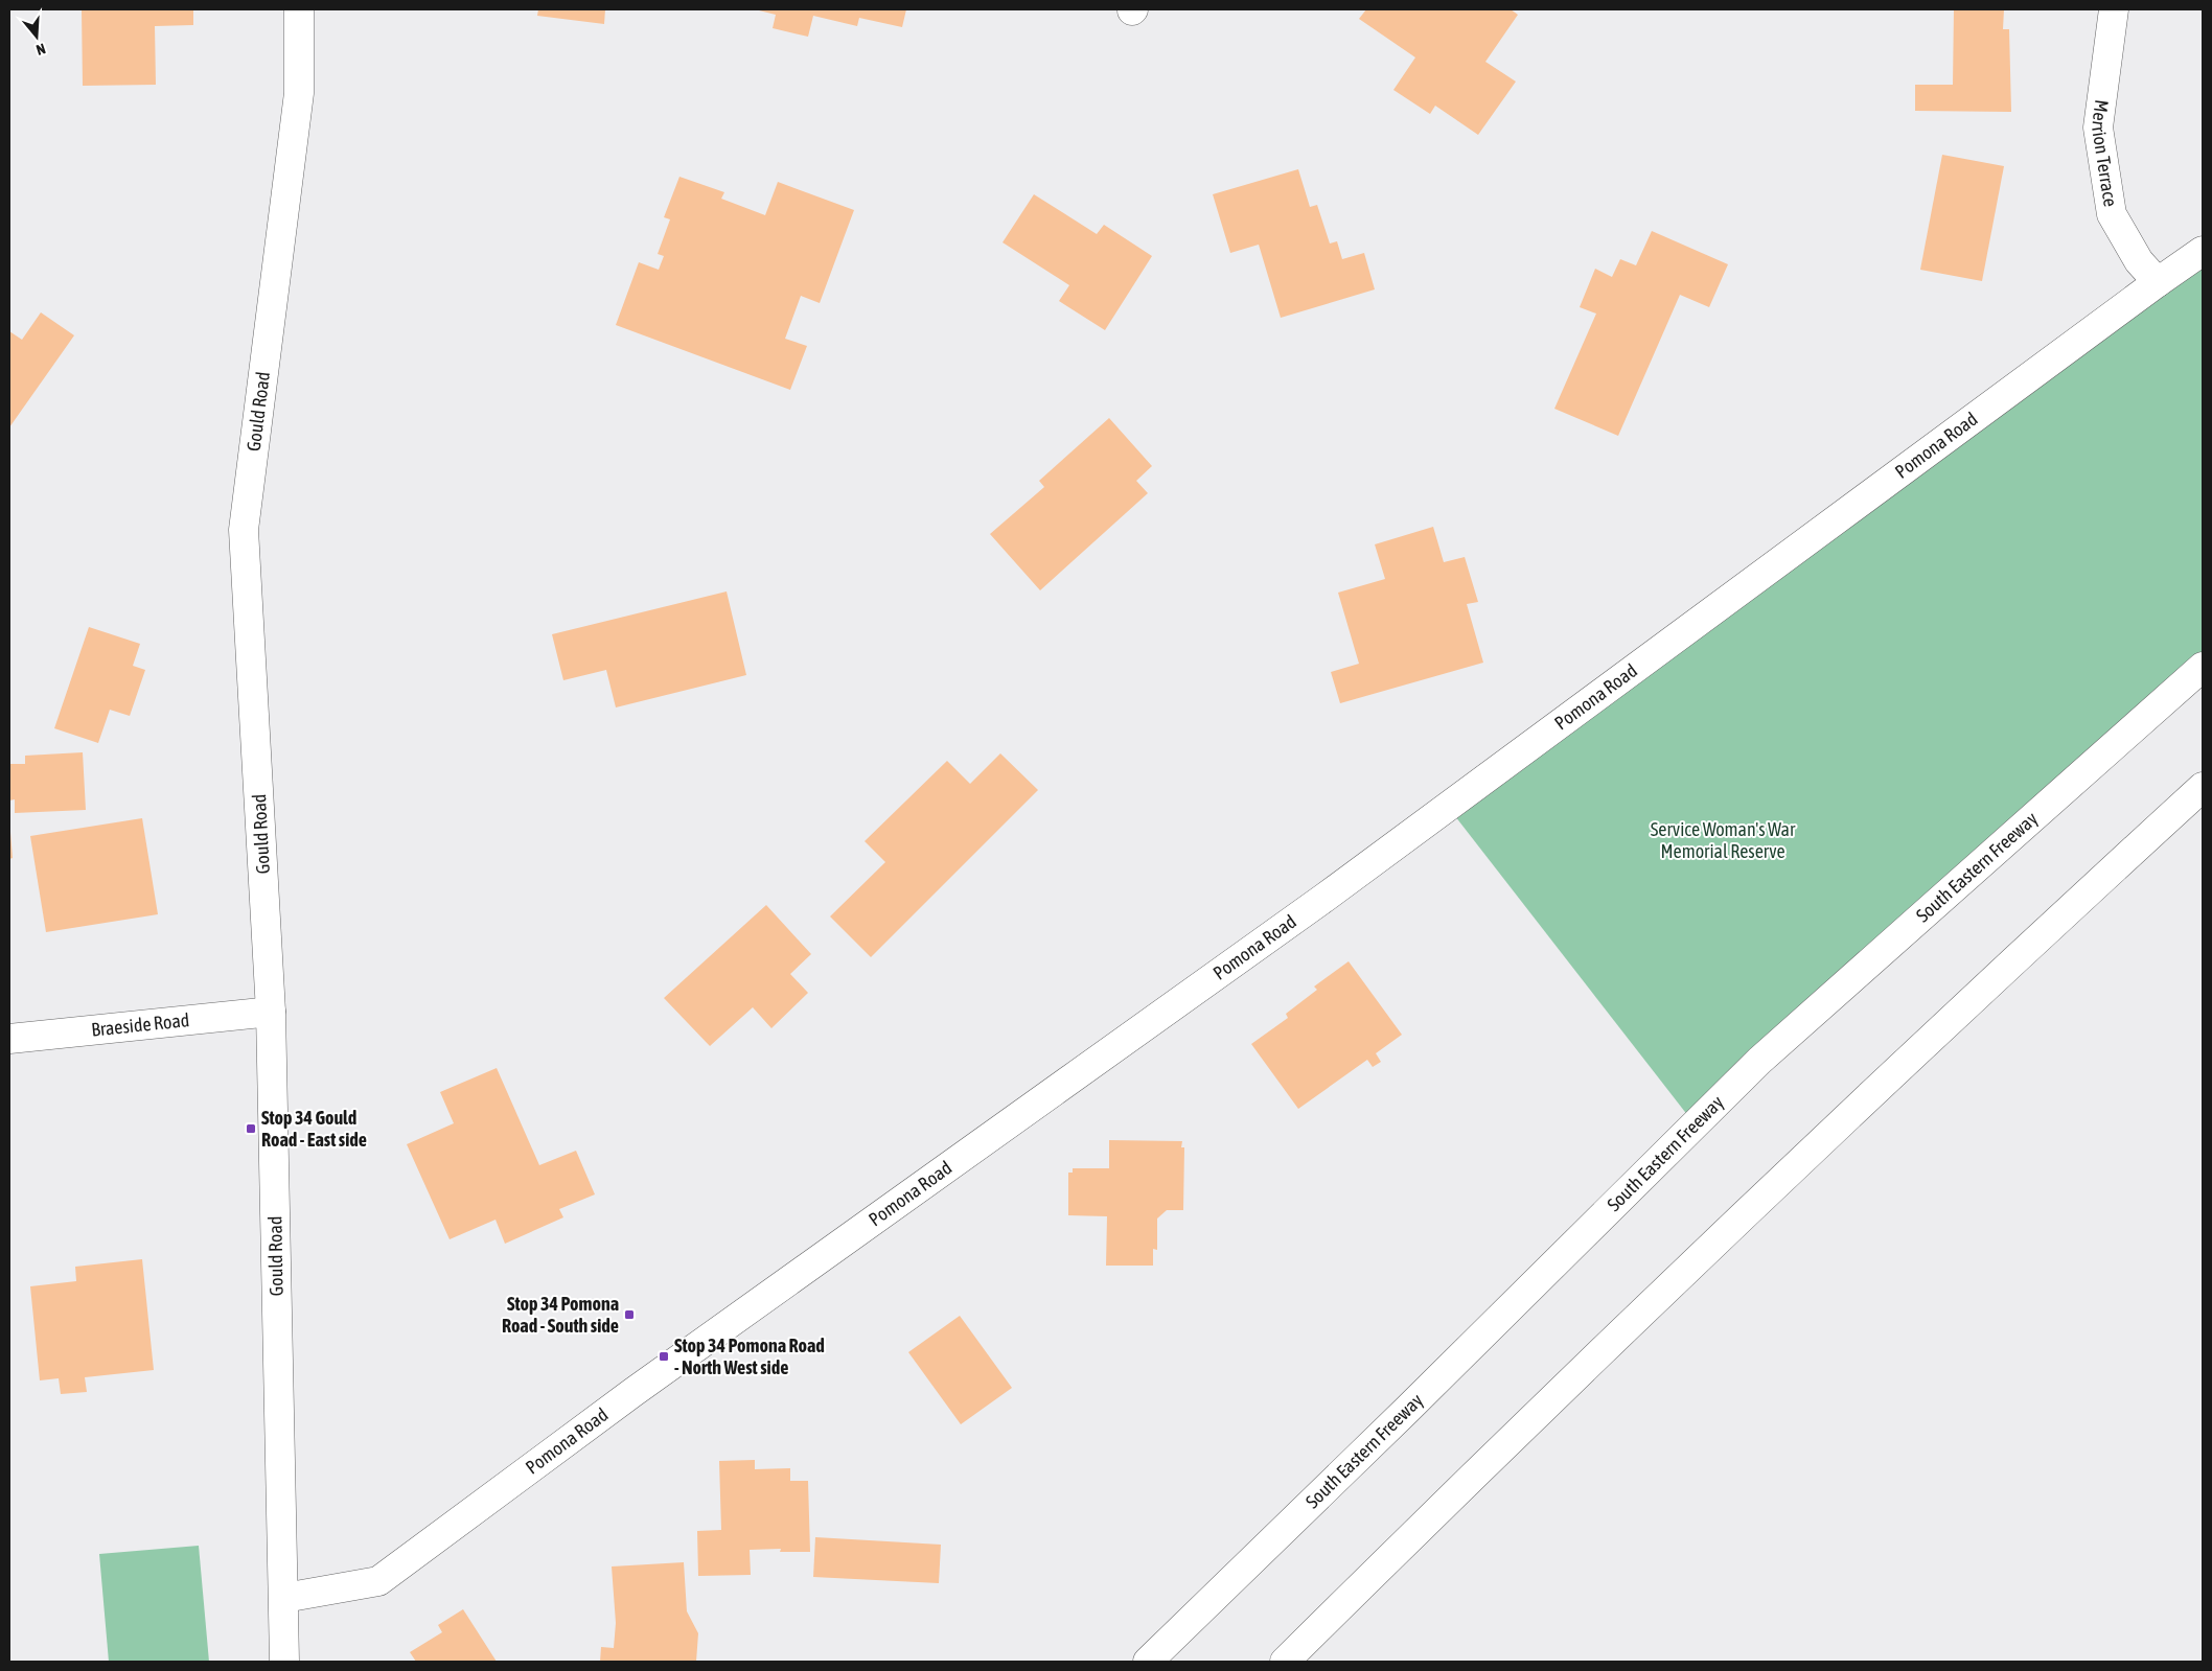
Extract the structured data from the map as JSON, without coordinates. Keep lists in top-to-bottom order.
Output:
{
  "streets": {
    "main road": [
      "Merrion Terrace",
      "Gould Road",
      "Pomona Road",
      "South Eastern Freeway",
      "Braeside Road"
    ]
  },
  "crossings": [
    ["Merrion Terrace", "Pomona Road"],
    ["Gould Road", "Pomona Road"],
    ["Gould Road", "Braeside Road"]
  ],
  "parks": ["Service Woman's War Memorial Reserve"],
  "places": {
    "transit": ["Stop 34 Gould Road - East side", "Stop 34 Pomona Road - South side", "Stop 34 Pomona Road - North West side"]
  },
  "north": "bottom"
}
